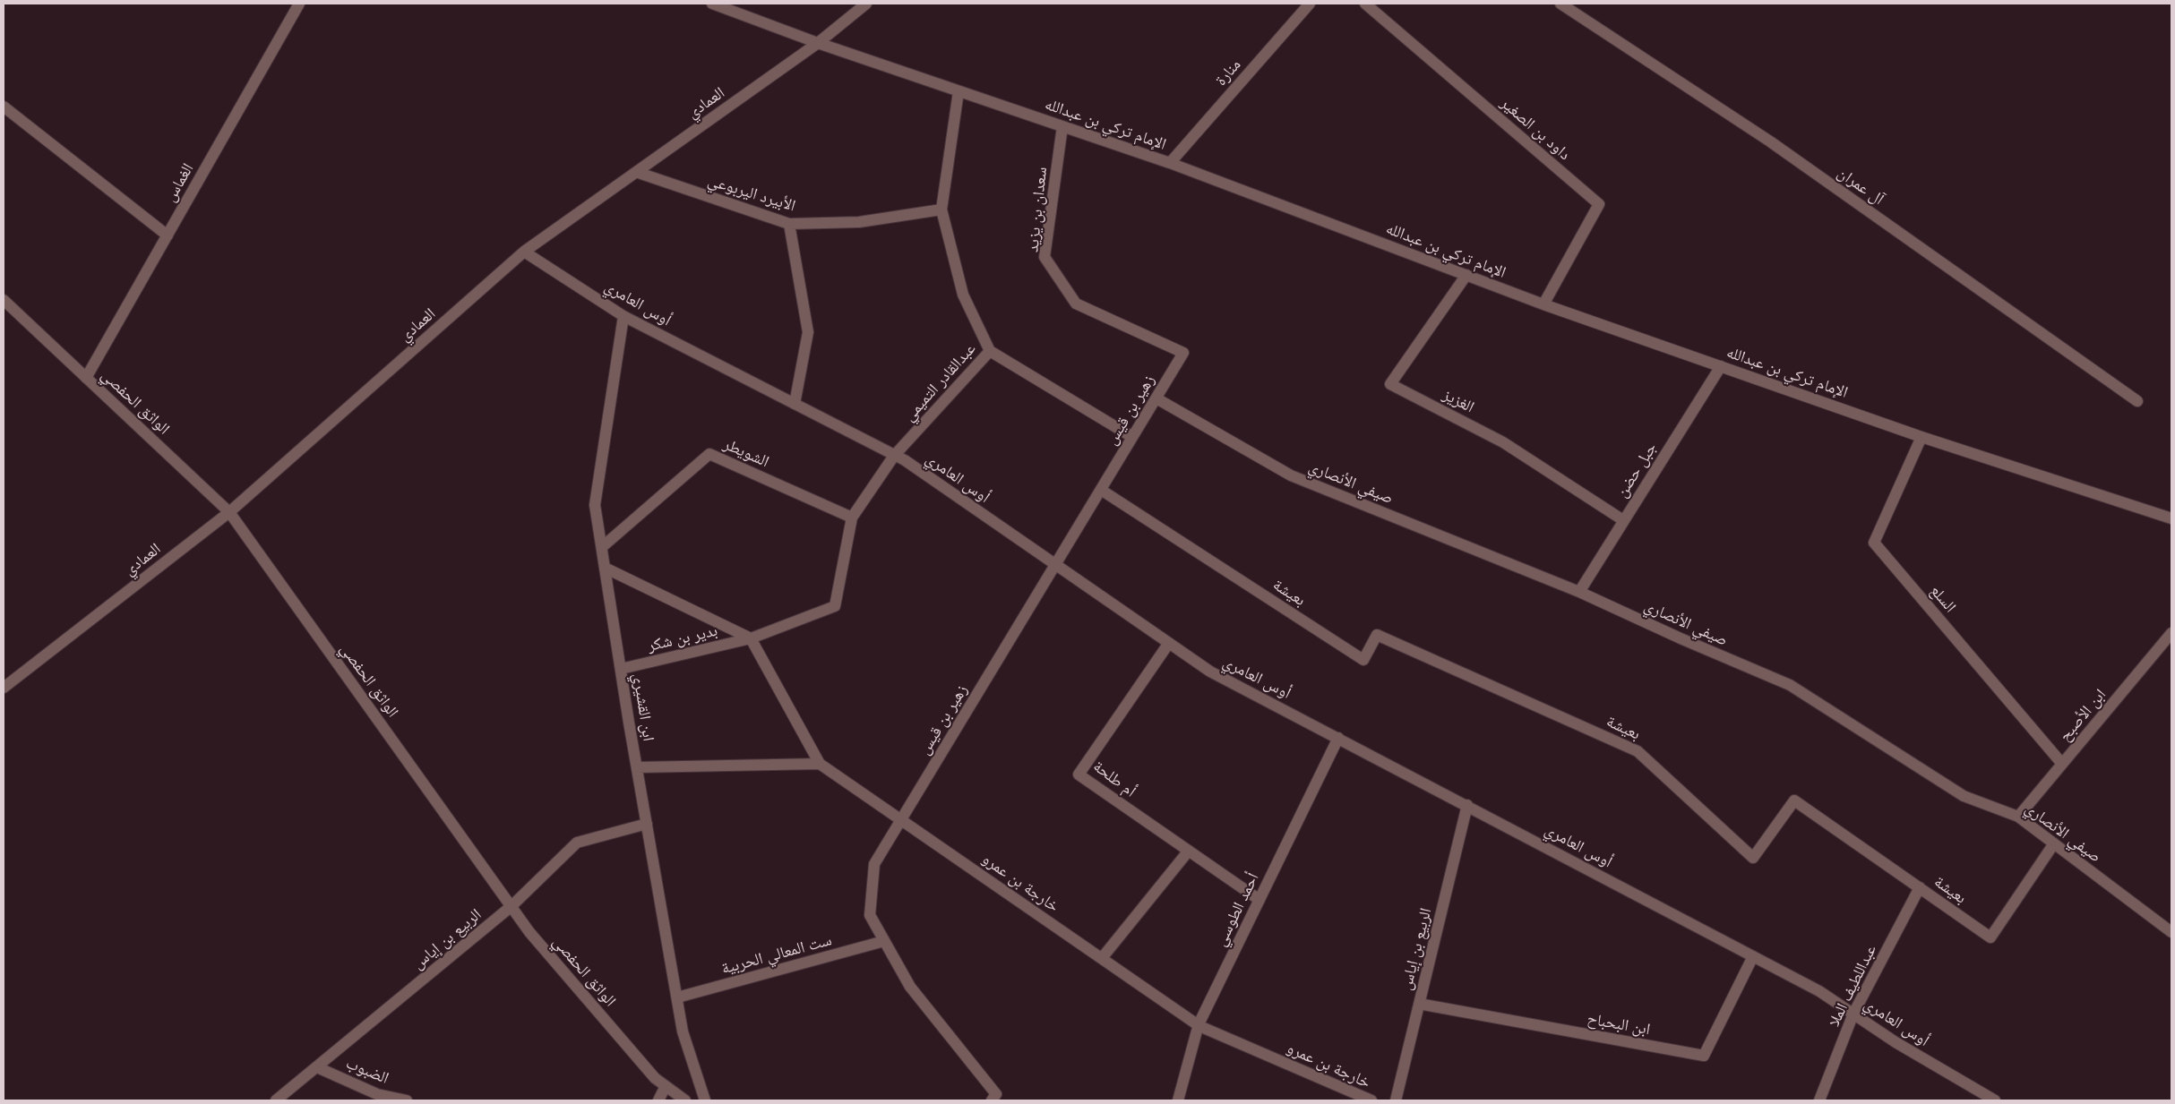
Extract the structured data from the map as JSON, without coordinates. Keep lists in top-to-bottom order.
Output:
{
  "streets": {
    "street": [
      "منارة",
      "العمادي",
      "الإمام تركي بن عبدالله",
      "داود بن الصغير",
      "الغماس",
      "آل عمران",
      "الأبيرد اليربوعي",
      "سعدان بن يزيد",
      "أوس العامري",
      "عبدالقادر التميمي",
      "الغزيز",
      "الواثق الحفصي",
      "زهير بن قيس",
      "الشويطر",
      "جبل حضن",
      "صيفي الأنصاري",
      "بعيشة",
      "السلع",
      "بدير بن شكر",
      "ابن القشيري",
      "ابن الأصبح",
      "أم طلحة",
      "خارجة بن عمرو",
      "أحمد الطوسي",
      "الربيع بن إياس",
      "ست المعالي الحربية",
      "عبداللطيف الملا",
      "ابن البحباح",
      "الضبوب"
    ]
  },
  "crossings": [
    ["منارة", "الإمام تركي بن عبدالله"],
    ["العمادي", "الإمام تركي بن عبدالله"],
    ["العمادي", "الأبيرد اليربوعي"],
    ["العمادي", "أوس العامري"],
    ["العمادي", "الواثق الحفصي"],
    ["الإمام تركي بن عبدالله", "داود بن الصغير"],
    ["الإمام تركي بن عبدالله", "سعدان بن يزيد"],
    ["الإمام تركي بن عبدالله", "عبدالقادر التميمي"],
    ["الإمام تركي بن عبدالله", "الغزيز"],
    ["الإمام تركي بن عبدالله", "جبل حضن"],
    ["الإمام تركي بن عبدالله", "السلع"],
    ["الغماس", "الواثق الحفصي"],
    ["الأبيرد اليربوعي", "عبدالقادر التميمي"],
    ["سعدان بن يزيد", "زهير بن قيس"],
    ["أوس العامري", "عبدالقادر التميمي"],
    ["أوس العامري", "زهير بن قيس"],
    ["أوس العامري", "ابن القشيري"],
    ["أوس العامري", "أم طلحة"],
    ["أوس العامري", "أحمد الطوسي"],
    ["أوس العامري", "الربيع بن إياس"],
    ["أوس العامري", "عبداللطيف الملا"],
    ["أوس العامري", "ابن البحباح"],
    ["عبدالقادر التميمي", "الشويطر"],
    ["عبدالقادر التميمي", "بدير بن شكر"],
    ["الغزيز", "جبل حضن"],
    ["الواثق الحفصي", "الربيع بن إياس"],
    ["زهير بن قيس", "صيفي الأنصاري"],
    ["زهير بن قيس", "بعيشة"],
    ["زهير بن قيس", "خارجة بن عمرو"],
    ["زهير بن قيس", "ست المعالي الحربية"],
    ["الشويطر", "بدير بن شكر"],
    ["الشويطر", "ابن القشيري"],
    ["جبل حضن", "صيفي الأنصاري"],
    ["صيفي الأنصاري", "بعيشة"],
    ["صيفي الأنصاري", "ابن الأصبح"],
    ["بعيشة", "عبداللطيف الملا"],
    ["السلع", "ابن الأصبح"],
    ["بدير بن شكر", "ابن القشيري"],
    ["ابن القشيري", "الربيع بن إياس"],
    ["ابن القشيري", "ست المعالي الحربية"],
    ["أم طلحة", "أحمد الطوسي"],
    ["خارجة بن عمرو", "أحمد الطوسي"],
    ["الربيع بن إياس", "ابن البحباح"],
    ["الربيع بن إياس", "الضبوب"]
  ]
}
